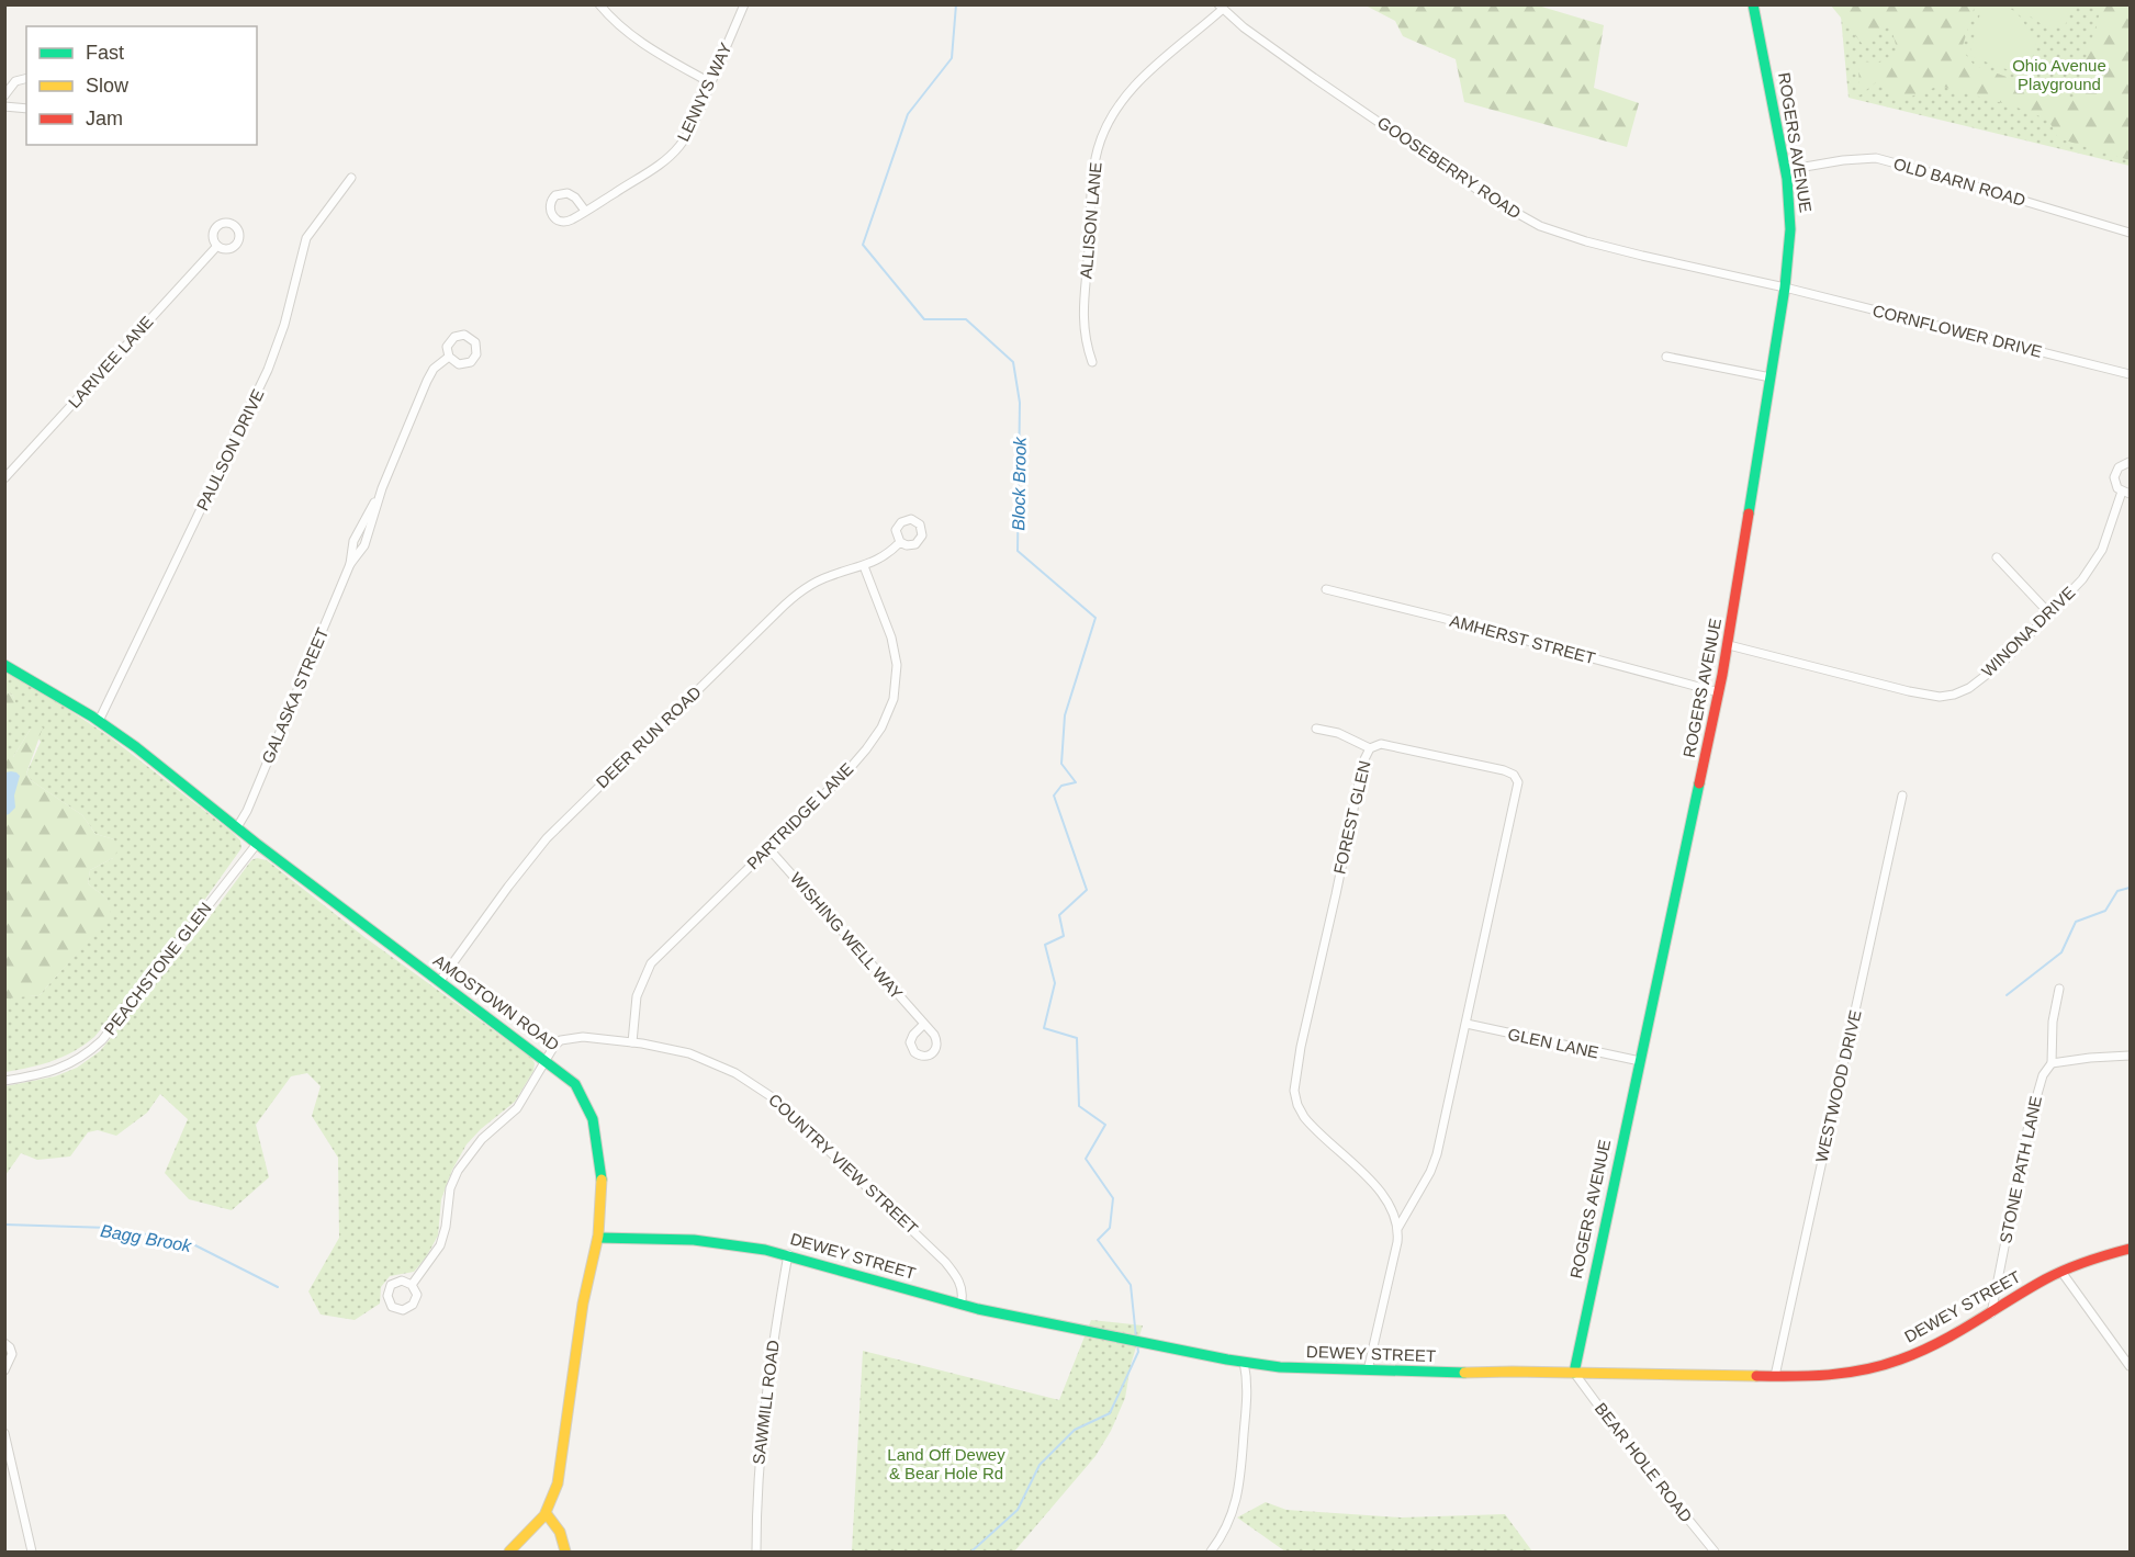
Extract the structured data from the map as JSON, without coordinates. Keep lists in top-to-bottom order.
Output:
{
  "streets": {
    "main road": ["ROGERS AVENUE", "AMOSTOWN ROAD", "DEWEY STREET"],
    "street": [
      "LENNYS WAY",
      "GOOSEBERRY ROAD",
      "OLD BARN ROAD",
      "ALLISON LANE",
      "CORNFLOWER DRIVE",
      "LARIVEE LANE",
      "PAULSON DRIVE",
      "WINONA DRIVE",
      "AMHERST STREET",
      "GALASKA STREET",
      "DEER RUN ROAD",
      "PARTRIDGE LANE",
      "FOREST GLEN",
      "WISHING WELL WAY",
      "PEACHSTONE GLEN",
      "GLEN LANE",
      "WESTWOOD DRIVE",
      "COUNTRY VIEW STREET",
      "STONE PATH LANE",
      "SAWMILL ROAD",
      "BEAR HOLE ROAD"
    ]
  },
  "crossings": [
    ["ROGERS AVENUE", "GOOSEBERRY ROAD"],
    ["ROGERS AVENUE", "OLD BARN ROAD"],
    ["ROGERS AVENUE", "CORNFLOWER DRIVE"],
    ["ROGERS AVENUE", "WINONA DRIVE"],
    ["ROGERS AVENUE", "AMHERST STREET"],
    ["ROGERS AVENUE", "GLEN LANE"],
    ["ROGERS AVENUE", "DEWEY STREET"],
    ["ROGERS AVENUE", "BEAR HOLE ROAD"],
    ["GOOSEBERRY ROAD", "ALLISON LANE"],
    ["GOOSEBERRY ROAD", "CORNFLOWER DRIVE"],
    ["PAULSON DRIVE", "AMOSTOWN ROAD"],
    ["GALASKA STREET", "AMOSTOWN ROAD"],
    ["DEER RUN ROAD", "PARTRIDGE LANE"],
    ["DEER RUN ROAD", "AMOSTOWN ROAD"],
    ["PARTRIDGE LANE", "WISHING WELL WAY"],
    ["PARTRIDGE LANE", "COUNTRY VIEW STREET"],
    ["FOREST GLEN", "GLEN LANE"],
    ["FOREST GLEN", "DEWEY STREET"],
    ["PEACHSTONE GLEN", "AMOSTOWN ROAD"],
    ["AMOSTOWN ROAD", "COUNTRY VIEW STREET"],
    ["AMOSTOWN ROAD", "DEWEY STREET"],
    ["WESTWOOD DRIVE", "DEWEY STREET"],
    ["COUNTRY VIEW STREET", "DEWEY STREET"],
    ["STONE PATH LANE", "DEWEY STREET"],
    ["DEWEY STREET", "SAWMILL ROAD"],
    ["DEWEY STREET", "BEAR HOLE ROAD"]
  ],
  "water": ["Block Brook", "Bagg Brook"],
  "parks": ["Ohio Avenue Playground", "Land Off Dewey & Bear Hole Rd"],
  "legend": ["Fast", "Slow", "Jam"]
}
